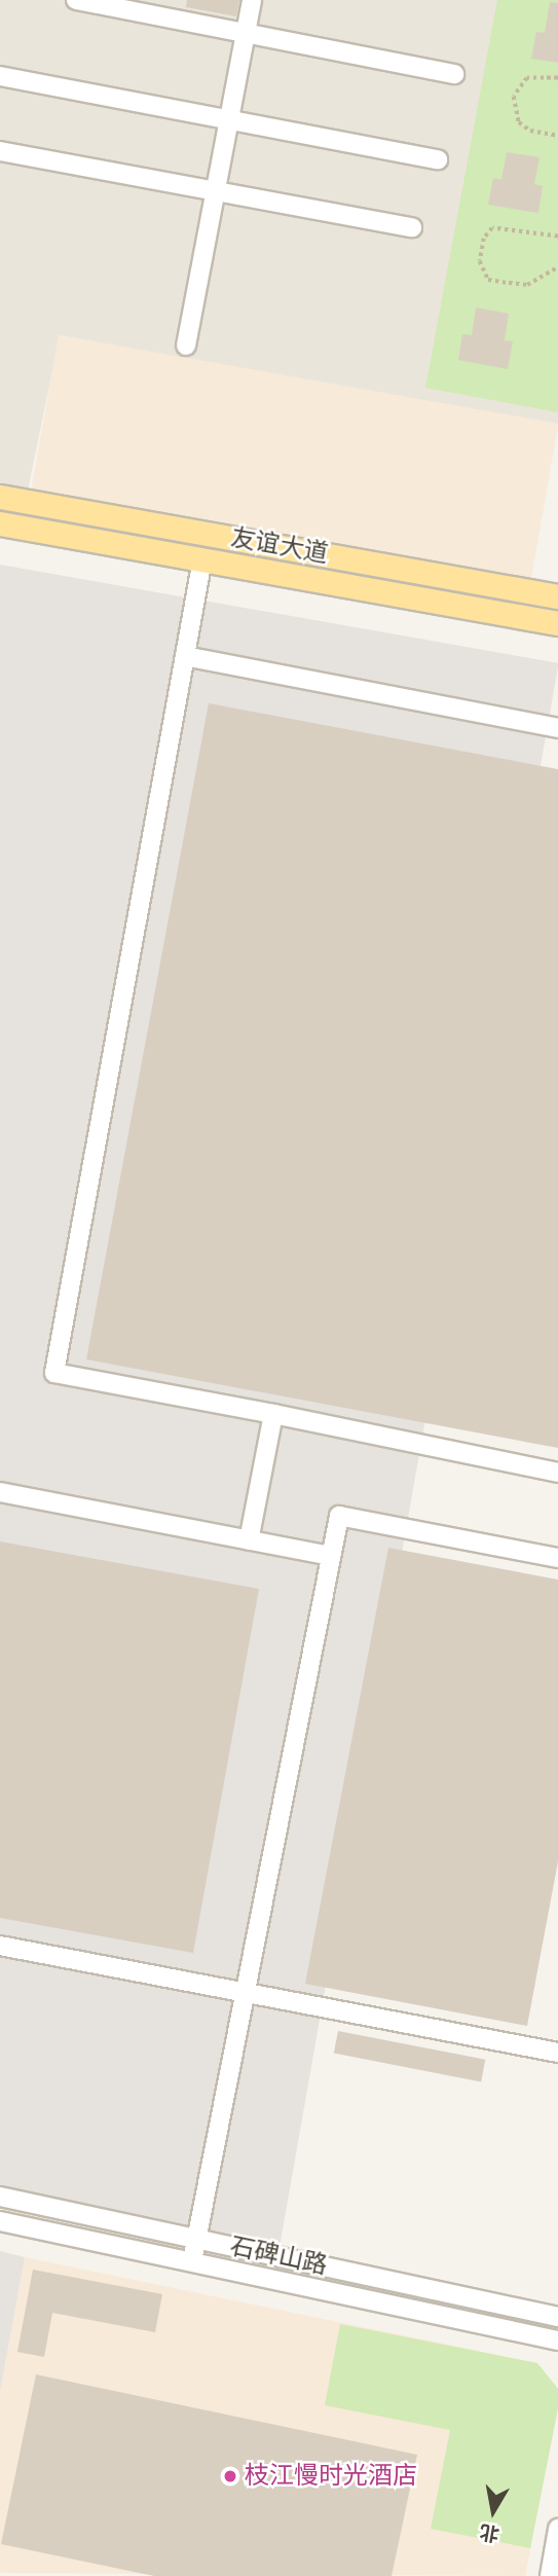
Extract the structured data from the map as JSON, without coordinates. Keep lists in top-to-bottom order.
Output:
{
  "streets": {
    "main road": ["友谊大道"],
    "street": ["石碑山路"]
  },
  "places": ["枝江慢时光酒店"],
  "north": "bottom"
}
